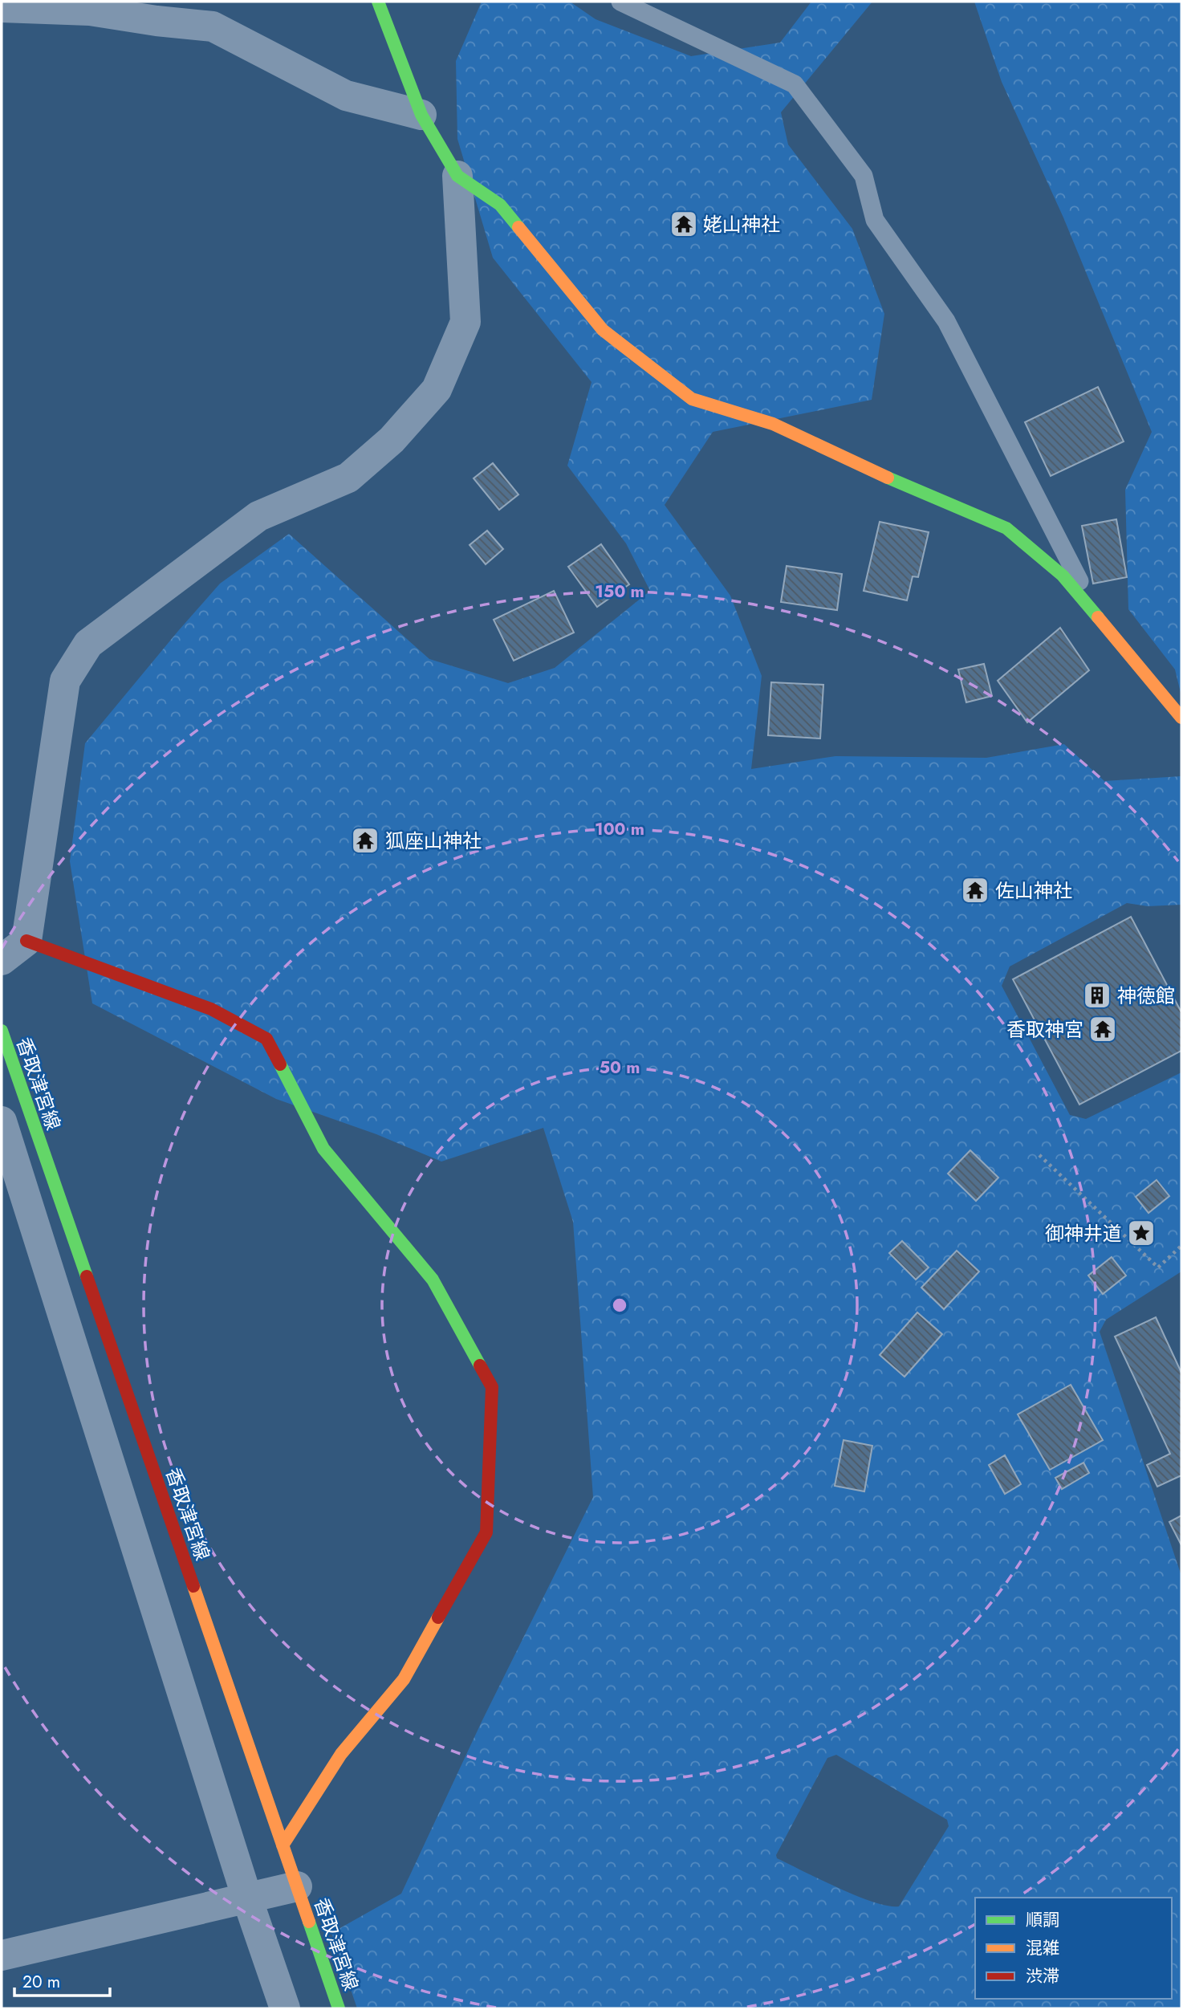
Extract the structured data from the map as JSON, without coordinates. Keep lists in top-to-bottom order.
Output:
{
  "streets": {
    "street": ["香取津宮線"]
  },
  "places": {
    "temple": [
      "姥山神社",
      "狐座山神社",
      "佐山神社",
      "香取神宮"
    ],
    "building": ["神徳館"],
    "place": ["御神井道"]
  },
  "legend": ["順調", "混雑", "渋滞"],
  "scale_bar": "20 m",
  "rings": ["150 m", "100 m", "50 m"]
}
